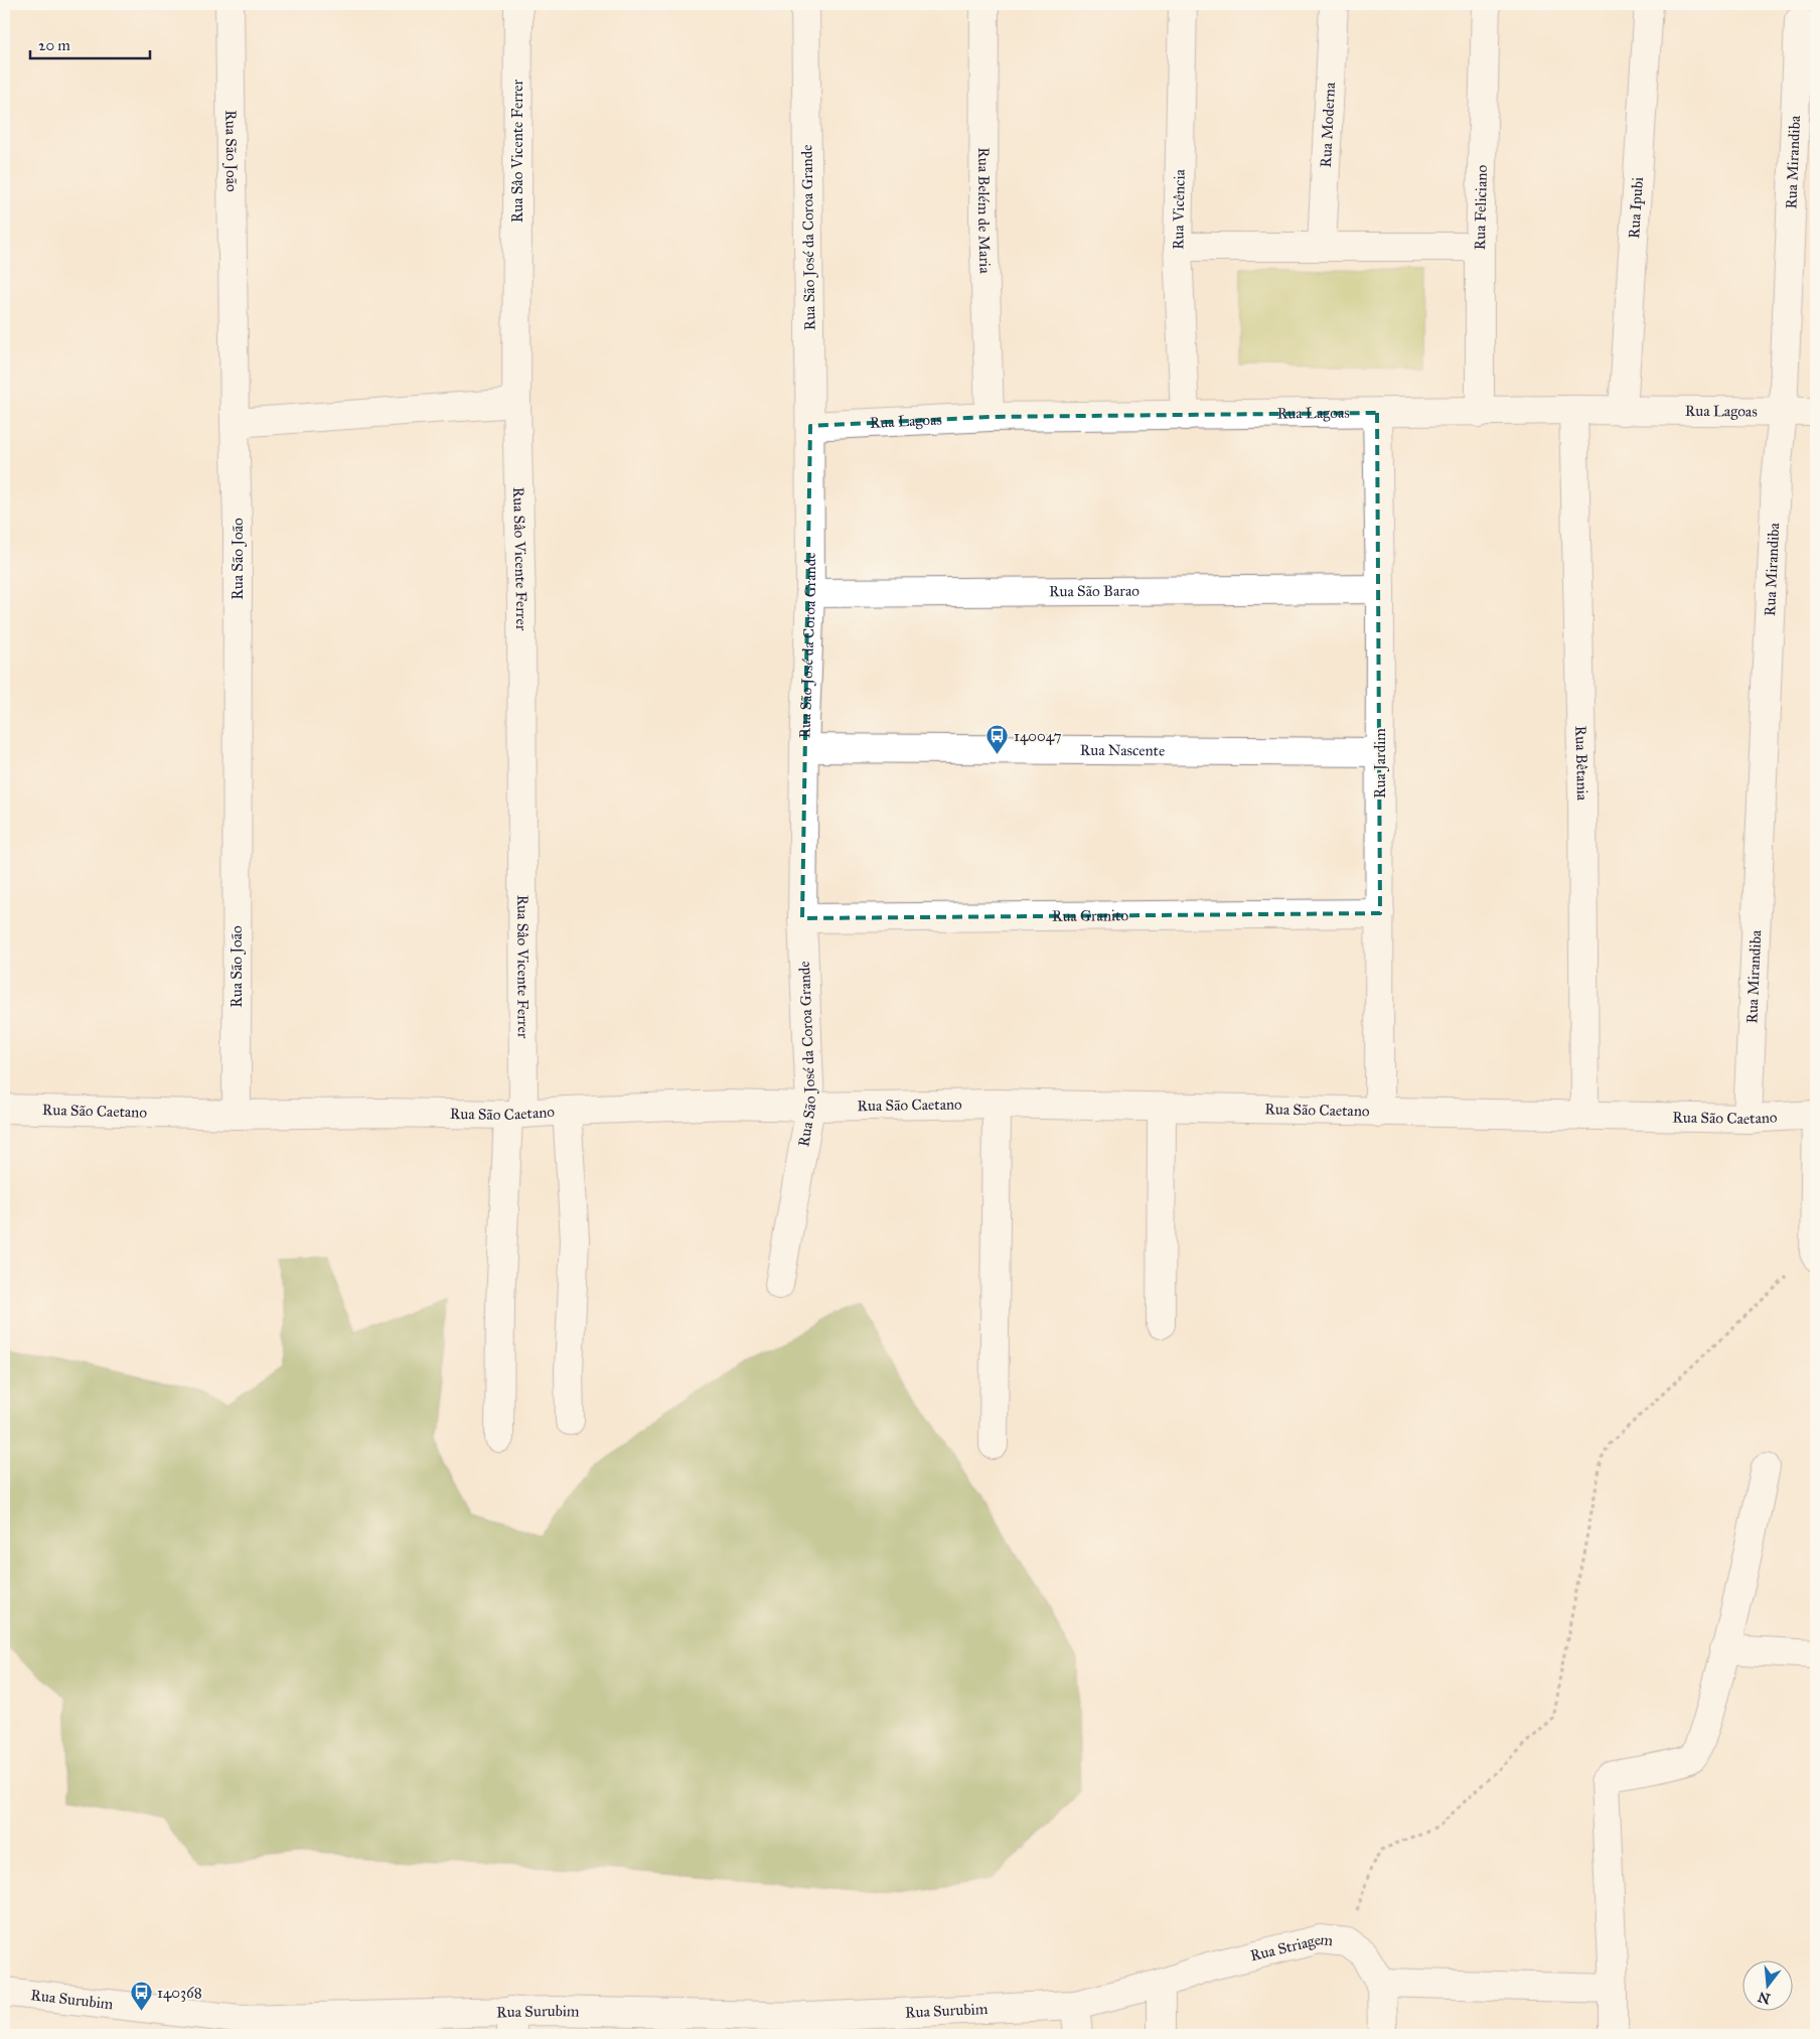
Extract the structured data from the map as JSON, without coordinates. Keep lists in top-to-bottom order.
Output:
{
  "streets": {
    "street": [
      "Rua Moderna",
      "Rua São João",
      "Rua Sâo Vicente Ferrer",
      "Rua Mirandiba",
      "Rua Ipubi",
      "Rua Feliciano",
      "Rua Vicência",
      "Rua Belém de Maria",
      "Rua São José da Coroa Grande",
      "Rua Lagoas",
      "Rua São Barao",
      "Rua Nascente",
      "Rua Jardim",
      "Rua Bêtania",
      "Rua Granito",
      "Rua São Caetano",
      "Rua Striagem",
      "Rua Surubim"
    ]
  },
  "crossings": [
    ["Rua São João", "Rua São Caetano"],
    ["Rua Sâo Vicente Ferrer", "Rua São Caetano"],
    ["Rua Mirandiba", "Rua Lagoas"],
    ["Rua Mirandiba", "Rua São Caetano"],
    ["Rua Ipubi", "Rua Lagoas"],
    ["Rua Feliciano", "Rua Lagoas"],
    ["Rua Vicência", "Rua Lagoas"],
    ["Rua Belém de Maria", "Rua Lagoas"],
    ["Rua São José da Coroa Grande", "Rua Lagoas"],
    ["Rua São José da Coroa Grande", "Rua São Barao"],
    ["Rua São José da Coroa Grande", "Rua Nascente"],
    ["Rua São José da Coroa Grande", "Rua Granito"],
    ["Rua São José da Coroa Grande", "Rua São Caetano"],
    ["Rua Lagoas", "Rua Jardim"],
    ["Rua Lagoas", "Rua Bêtania"],
    ["Rua São Barao", "Rua Jardim"],
    ["Rua Nascente", "Rua Jardim"],
    ["Rua Jardim", "Rua Granito"],
    ["Rua Jardim", "Rua São Caetano"],
    ["Rua Bêtania", "Rua São Caetano"],
    ["Rua Striagem", "Rua Surubim"]
  ],
  "places": {
    "bus stop": ["140047", "140368"]
  },
  "scale_bar": "20 m",
  "north": "bottom"
}
